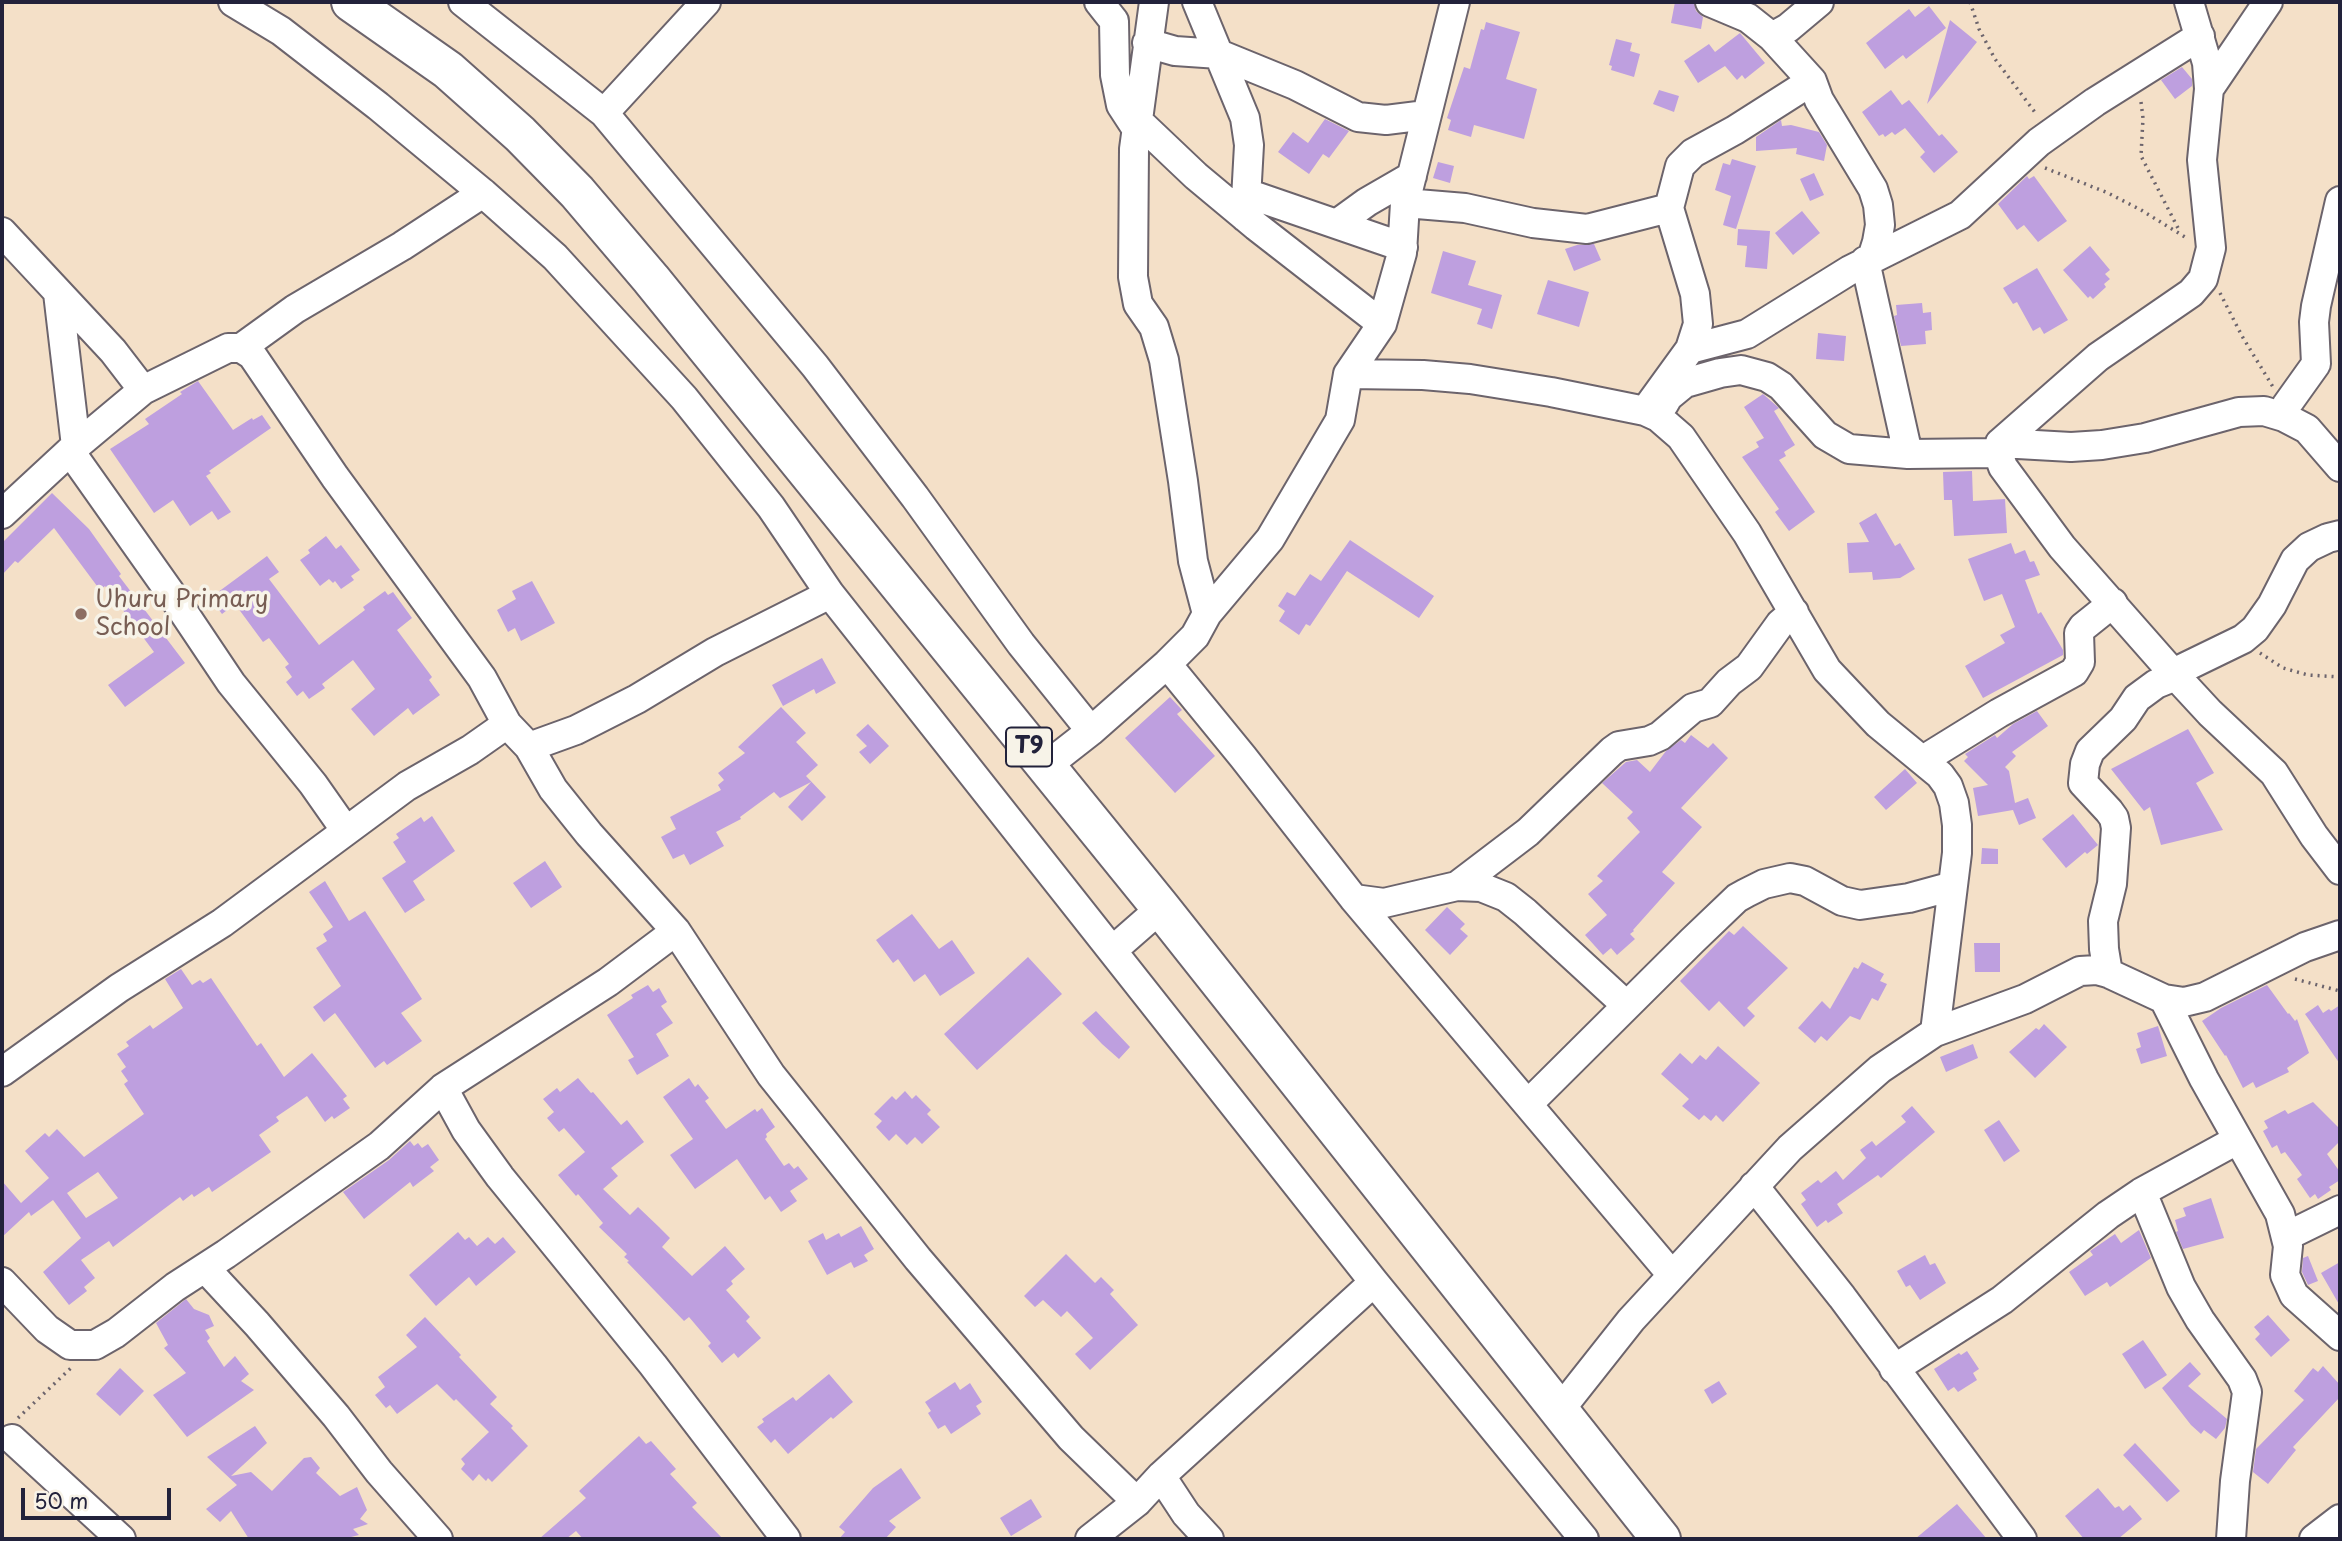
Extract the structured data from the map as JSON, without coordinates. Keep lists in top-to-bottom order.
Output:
{
  "streets": {
    "highway": ["T9"]
  },
  "places": ["Uhuru Primary School"],
  "scale_bar": "50 m"
}
